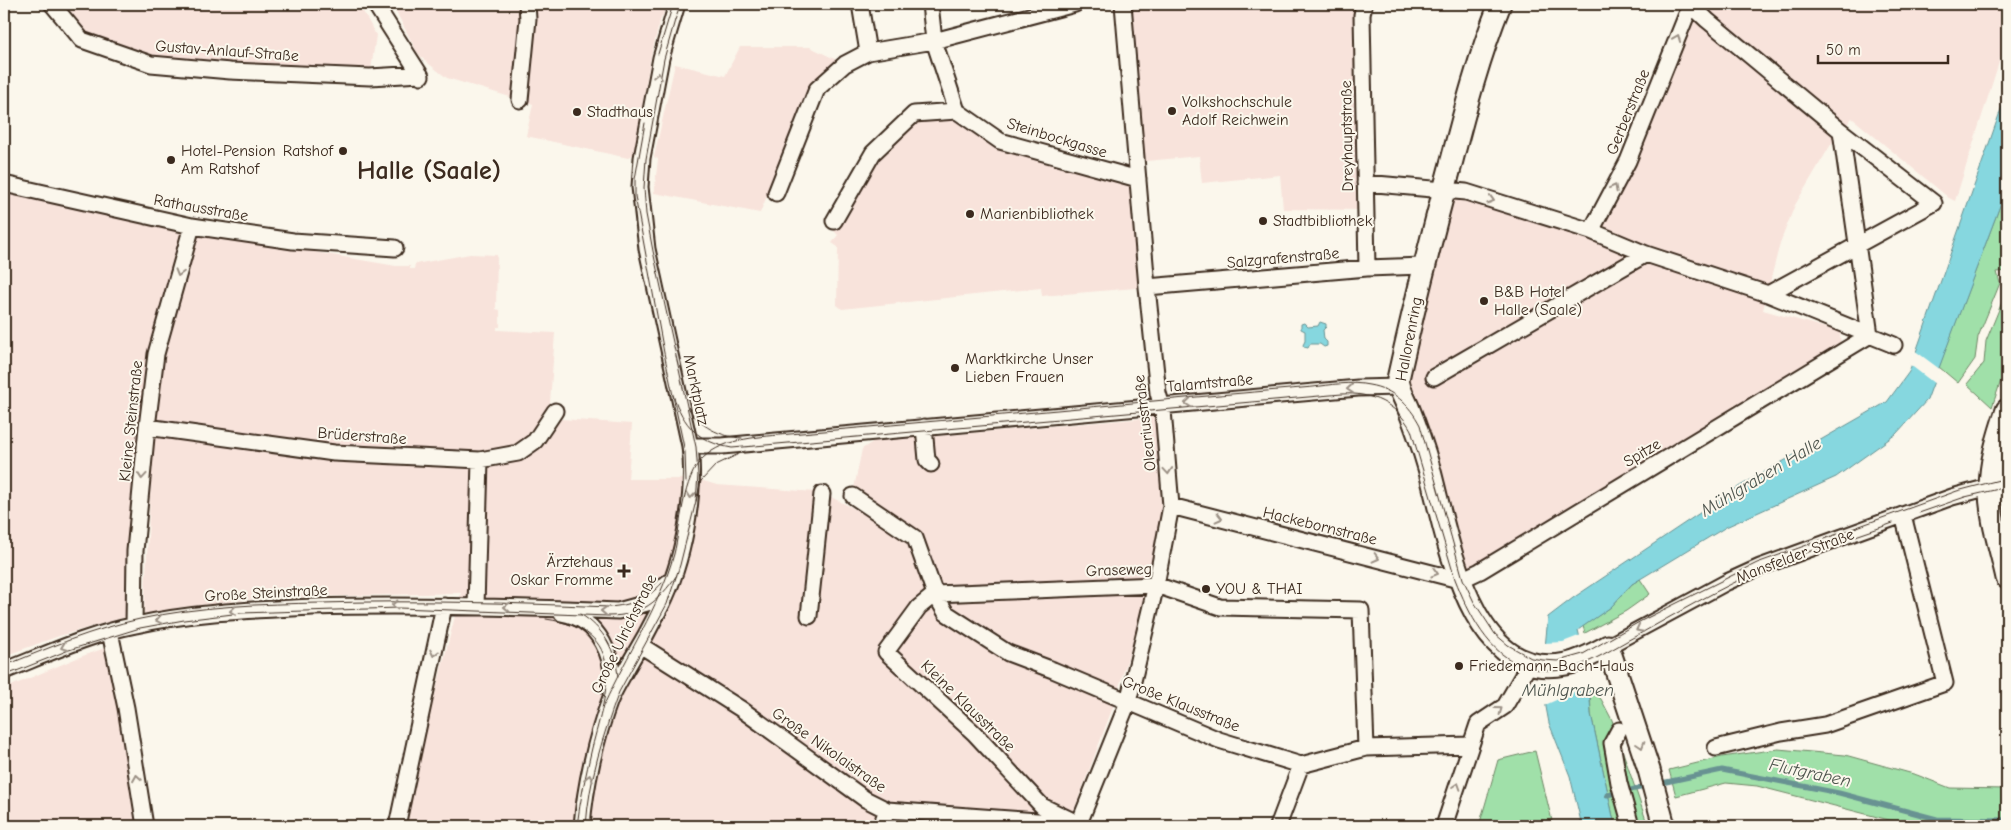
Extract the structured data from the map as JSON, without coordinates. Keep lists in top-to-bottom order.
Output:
{
  "streets": {
    "street": [
      "Gustav-Anlauf-Straße",
      "Gerberstraße",
      "Dreyhauptstraße",
      "Steinbockgasse",
      "Rathausstraße",
      "Salzgrafenstraße",
      "Hallorenring",
      "Talamtstraße",
      "Marktplatz",
      "Kleine Steinstraße",
      "Oleariusstraße",
      "Brüderstraße",
      "Spitze",
      "Hackebornstraße",
      "Mansfelder Straße",
      "Graseweg",
      "Große Steinstraße",
      "Große Ulrichstraße",
      "Große Klausstraße",
      "Kleine Klausstraße",
      "Große Nikolaistraße"
    ]
  },
  "crossings": [
    ["Dreyhauptstraße", "Salzgrafenstraße"],
    ["Steinbockgasse", "Oleariusstraße"],
    ["Rathausstraße", "Kleine Steinstraße"],
    ["Salzgrafenstraße", "Hallorenring"],
    ["Salzgrafenstraße", "Oleariusstraße"],
    ["Hallorenring", "Talamtstraße"],
    ["Hallorenring", "Spitze"],
    ["Hallorenring", "Hackebornstraße"],
    ["Talamtstraße", "Marktplatz"],
    ["Talamtstraße", "Oleariusstraße"],
    ["Marktplatz", "Große Ulrichstraße"],
    ["Kleine Steinstraße", "Brüderstraße"],
    ["Kleine Steinstraße", "Große Steinstraße"],
    ["Oleariusstraße", "Hackebornstraße"],
    ["Oleariusstraße", "Graseweg"],
    ["Oleariusstraße", "Große Klausstraße"],
    ["Oleariusstraße", "Kleine Klausstraße"],
    ["Oleariusstraße", "Große Nikolaistraße"],
    ["Spitze", "Hackebornstraße"],
    ["Graseweg", "Große Klausstraße"],
    ["Graseweg", "Kleine Klausstraße"],
    ["Große Steinstraße", "Große Ulrichstraße"],
    ["Große Ulrichstraße", "Große Nikolaistraße"],
    ["Große Klausstraße", "Kleine Klausstraße"],
    ["Kleine Klausstraße", "Große Nikolaistraße"]
  ],
  "one_way": [
    "Gerberstraße",
    "Talamtstraße",
    "Marktplatz",
    "Kleine Steinstraße",
    "Hackebornstraße",
    "Mansfelder Straße",
    "Große Steinstraße"
  ],
  "districts": ["Halle (Saale)"],
  "water": ["Mühlgraben Halle", "Mühlgraben", "Flutgraben"],
  "places": {
    "other": [
      "Volkshochschule Adolf Reichwein",
      "Stadthaus",
      "Ratshof",
      "Hotel-Pension Am Ratshof",
      "Marienbibliothek",
      "Stadtbibliothek",
      "B&B Hotel Halle (Saale)",
      "Marktkirche Unser Lieben Frauen",
      "YOU & THAI",
      "Friedemann-Bach-Haus"
    ],
    "health": ["Ärztehaus Oskar Fromme"]
  },
  "scale_bar": "50 m"
}
